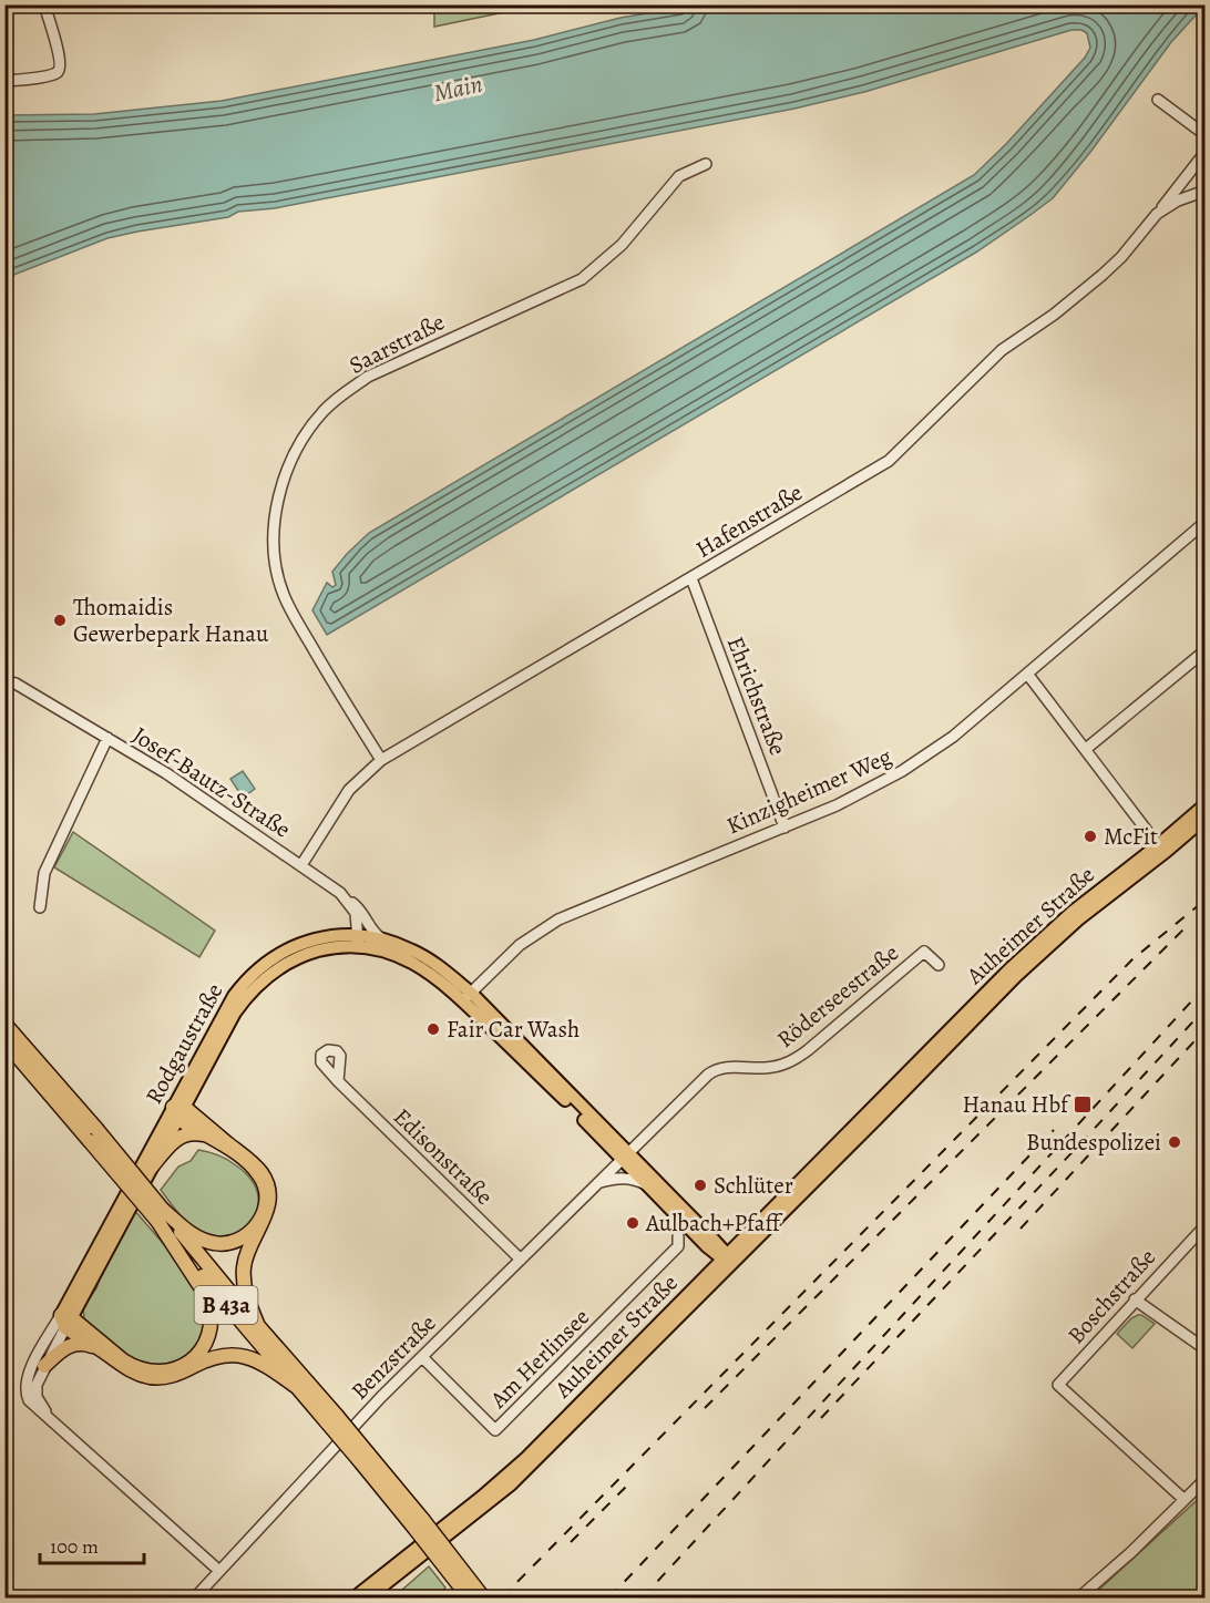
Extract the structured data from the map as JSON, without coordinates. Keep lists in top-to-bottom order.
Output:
{
  "streets": {
    "highway": ["B 43a"],
    "main road": ["Auheimer Straße", "Rodgaustraße"],
    "street": [
      "Saarstraße",
      "Hafenstraße",
      "Ehrichstraße",
      "Josef-Bautz-Straße",
      "Kinzigheimer Weg",
      "Röderseestraße",
      "Edisonstraße",
      "Boschstraße",
      "Benzstraße",
      "Am Herlinsee"
    ]
  },
  "crossings": [
    ["Saarstraße", "Hafenstraße"],
    ["Hafenstraße", "Ehrichstraße"],
    ["Hafenstraße", "Josef-Bautz-Straße"],
    ["Ehrichstraße", "Kinzigheimer Weg"],
    ["Josef-Bautz-Straße", "Rodgaustraße"],
    ["Kinzigheimer Weg", "Rodgaustraße"],
    ["Auheimer Straße", "Rodgaustraße"],
    ["Röderseestraße", "Rodgaustraße"],
    ["Röderseestraße", "Benzstraße"],
    ["Rodgaustraße", "Benzstraße"],
    ["Edisonstraße", "Benzstraße"],
    ["Benzstraße", "Am Herlinsee"]
  ],
  "water": ["Main"],
  "places": {
    "other": [
      "Thomaidis Gewerbepark Hanau",
      "McFit",
      "Fair Car Wash",
      "Bundespolizei",
      "Schlüter",
      "Aulbach+Pfaff"
    ],
    "transit": ["Hanau Hbf"]
  },
  "scale_bar": "100 m"
}
